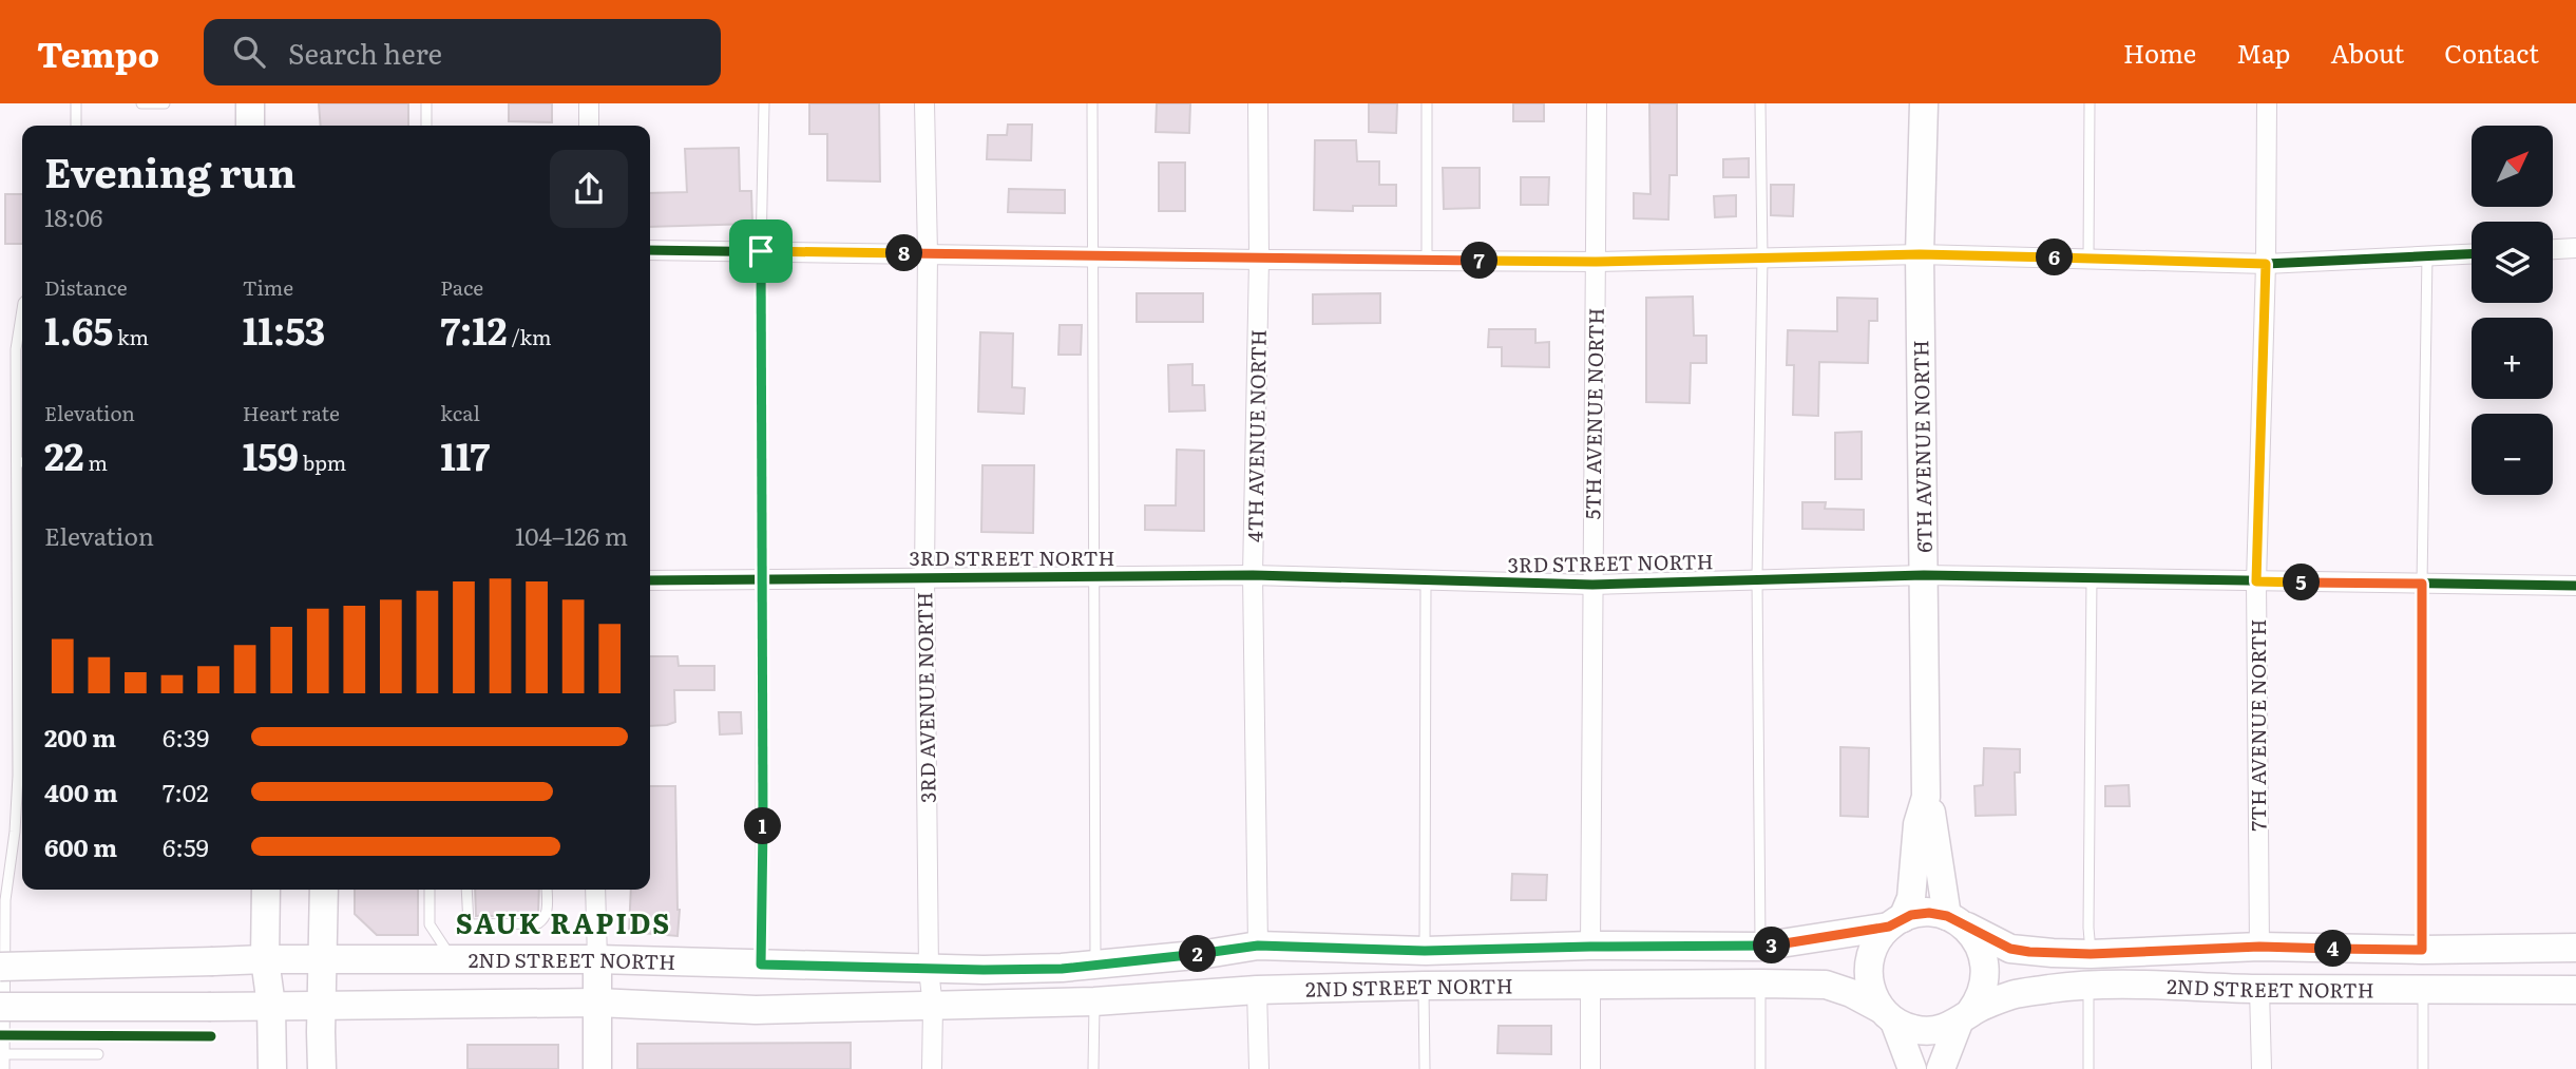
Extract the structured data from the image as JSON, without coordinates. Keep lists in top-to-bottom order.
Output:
{
  "streets": {
    "main road": ["6TH AVENUE NORTH", "2ND STREET NORTH"],
    "street": [
      "5TH AVENUE NORTH",
      "4TH AVENUE NORTH",
      "3RD STREET NORTH",
      "3RD AVENUE NORTH",
      "7TH AVENUE NORTH"
    ]
  },
  "crossings": [
    ["5TH AVENUE NORTH", "3RD STREET NORTH"],
    ["5TH AVENUE NORTH", "2ND STREET NORTH"],
    ["4TH AVENUE NORTH", "3RD STREET NORTH"],
    ["4TH AVENUE NORTH", "2ND STREET NORTH"],
    ["6TH AVENUE NORTH", "3RD STREET NORTH"],
    ["6TH AVENUE NORTH", "2ND STREET NORTH"],
    ["3RD STREET NORTH", "3RD AVENUE NORTH"],
    ["3RD STREET NORTH", "7TH AVENUE NORTH"],
    ["3RD AVENUE NORTH", "2ND STREET NORTH"]
  ],
  "districts": ["SAUK RAPIDS"],
  "north": "top right",
  "page": {
    "header": "Tempo",
    "search": "Search here",
    "nav": [
      "Home",
      "Map",
      "About",
      "Contact"
    ],
    "map_buttons": ["+", "−"],
    "heading": ["Evening run", "18:06"],
    "pins": [
      "8",
      "6",
      "7",
      "5",
      "1",
      "3",
      "4",
      "2"
    ],
    "stats": [
      ["Distance", "1.65 km"],
      ["Time", "11:53"],
      ["Pace", "7:12 /km"],
      ["Elevation", "22 m"],
      ["Heart rate", "159 bpm"],
      ["kcal", "117"]
    ],
    "chart": ["Elevation", "104–126 m"],
    "list": [
      {
        "name": "200 m",
        "note": "6:39"
      },
      {
        "name": "400 m",
        "note": "7:02"
      },
      {
        "name": "600 m",
        "note": "6:59"
      }
    ]
  }
}
